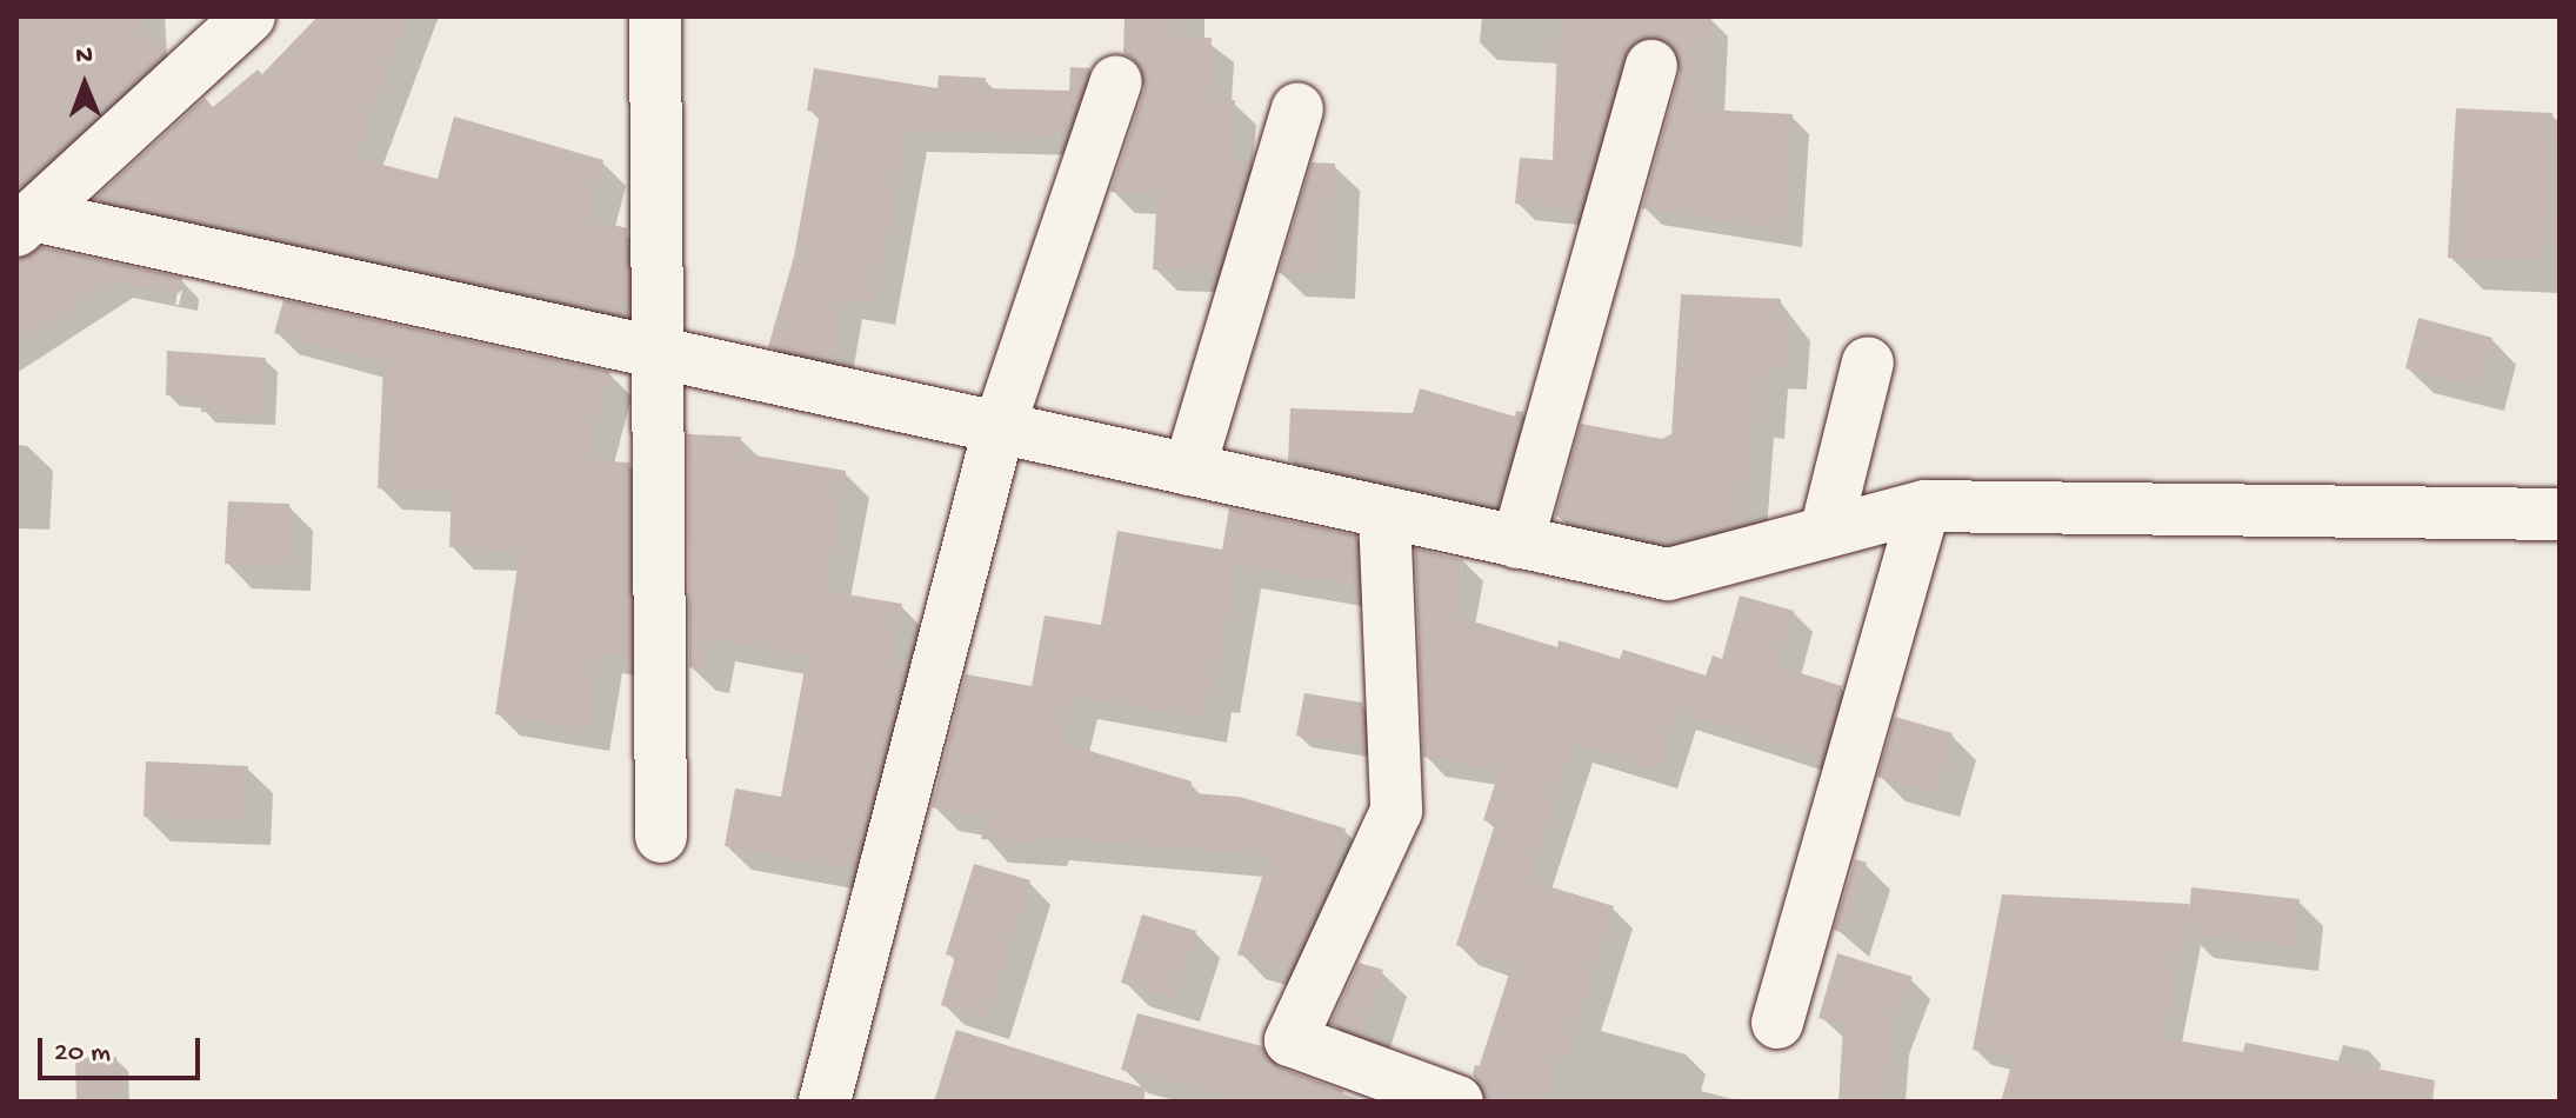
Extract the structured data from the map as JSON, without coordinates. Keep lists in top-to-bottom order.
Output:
{
  "scale_bar": "20 m",
  "north": "top"
}
